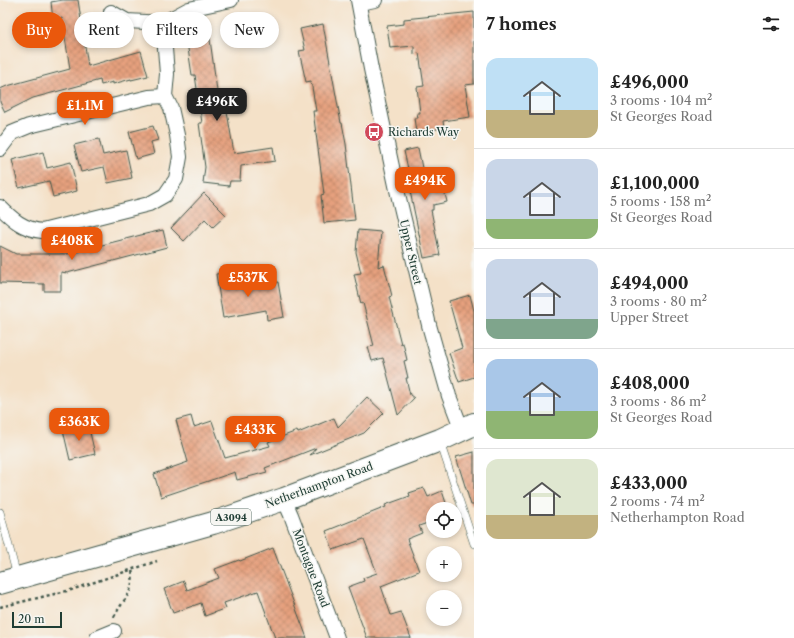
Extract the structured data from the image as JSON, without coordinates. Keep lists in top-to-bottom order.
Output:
{
  "streets": {
    "main road": ["Netherhampton Road", "A3094"],
    "street": ["Upper Street", "Montague Road"]
  },
  "crossings": [
    ["Upper Street", "Netherhampton Road"],
    ["Netherhampton Road", "Montague Road"]
  ],
  "places": {
    "bus stop": ["Richards Way"]
  },
  "scale_bar": "20 m",
  "page": {
    "heading": "7 homes",
    "chip": [
      "Buy",
      "Rent",
      "Filters",
      "New"
    ],
    "list": [
      {
        "name": "£496,000",
        "note": "3 rooms · 104 m² · St Georges Road"
      },
      {
        "name": "£1,100,000",
        "note": "5 rooms · 158 m² · St Georges Road"
      },
      {
        "name": "£494,000",
        "note": "3 rooms · 80 m² · Upper Street"
      },
      {
        "name": "£408,000",
        "note": "3 rooms · 86 m² · St Georges Road"
      },
      {
        "name": "£433,000",
        "note": "2 rooms · 74 m² · Netherhampton Road"
      }
    ],
    "price": [
      "£496K",
      "£1.1M",
      "£494K",
      "£408K",
      "£537K",
      "£363K",
      "£433K"
    ],
    "map_buttons": ["+", "−"],
    "scale": "20 m"
  }
}
